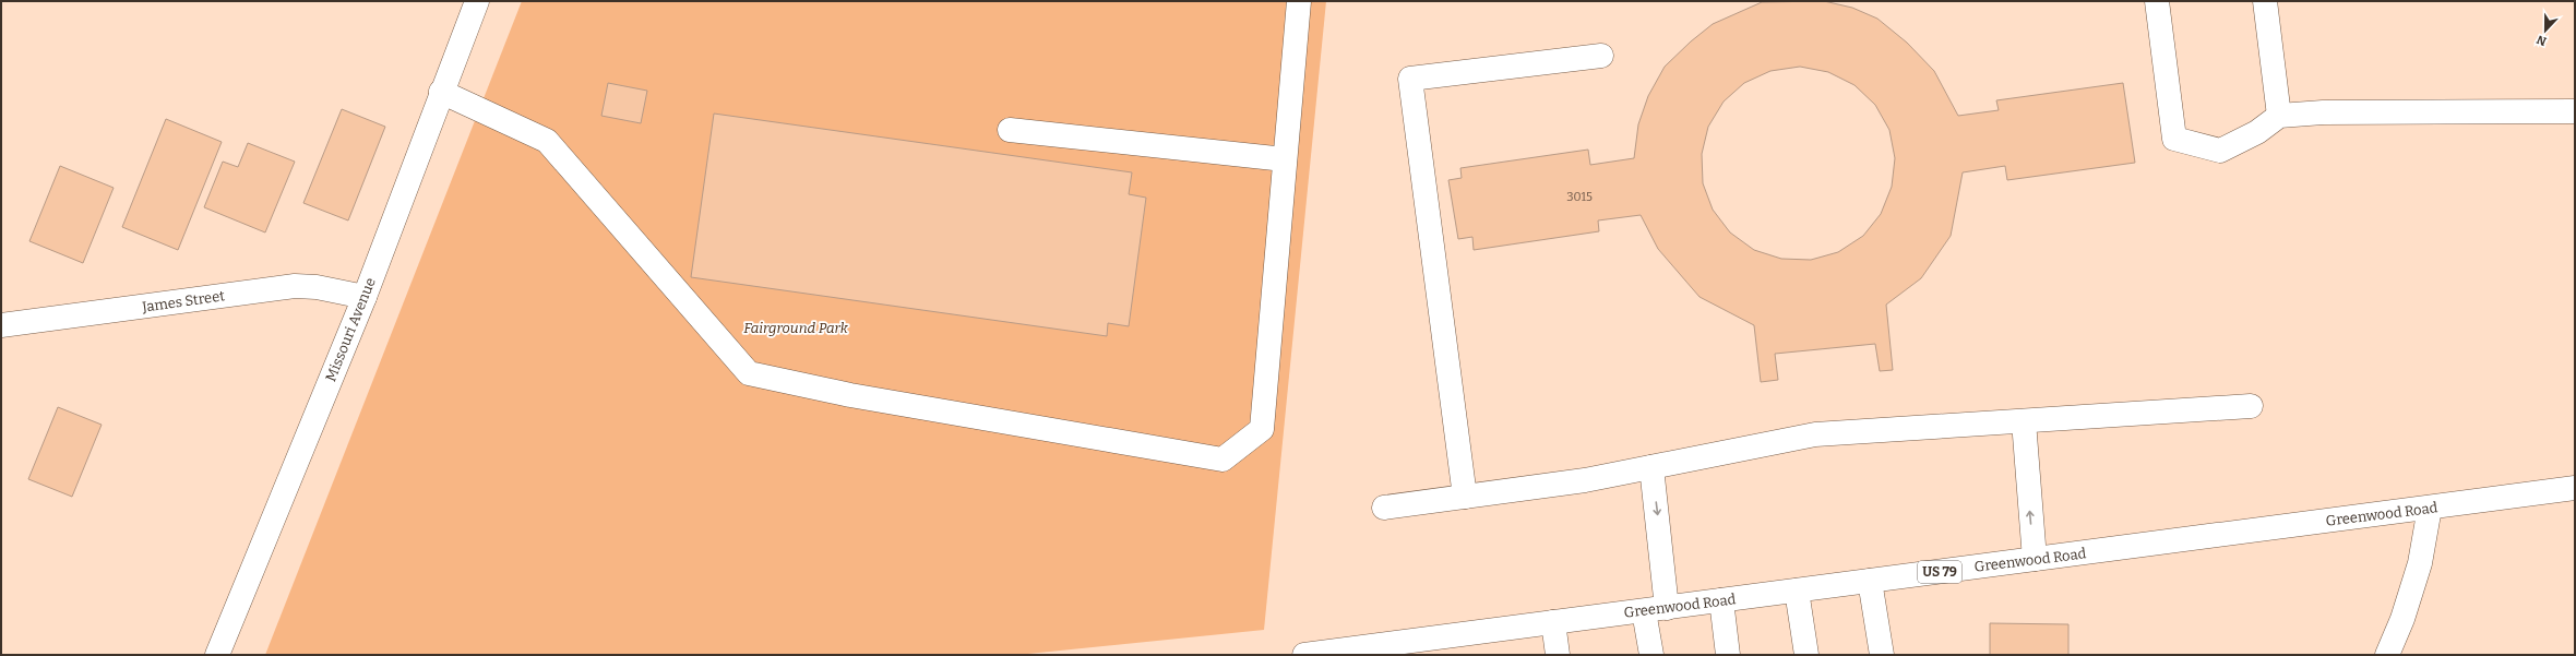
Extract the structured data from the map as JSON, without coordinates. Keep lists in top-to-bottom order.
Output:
{
  "streets": {
    "main road": [
      "James Street",
      "Missouri Avenue",
      "Greenwood Road",
      "US 79"
    ]
  },
  "crossings": [
    ["James Street", "Missouri Avenue"]
  ],
  "parks": ["Fairground Park"],
  "house_numbers": ["3015"],
  "north": "bottom"
}
